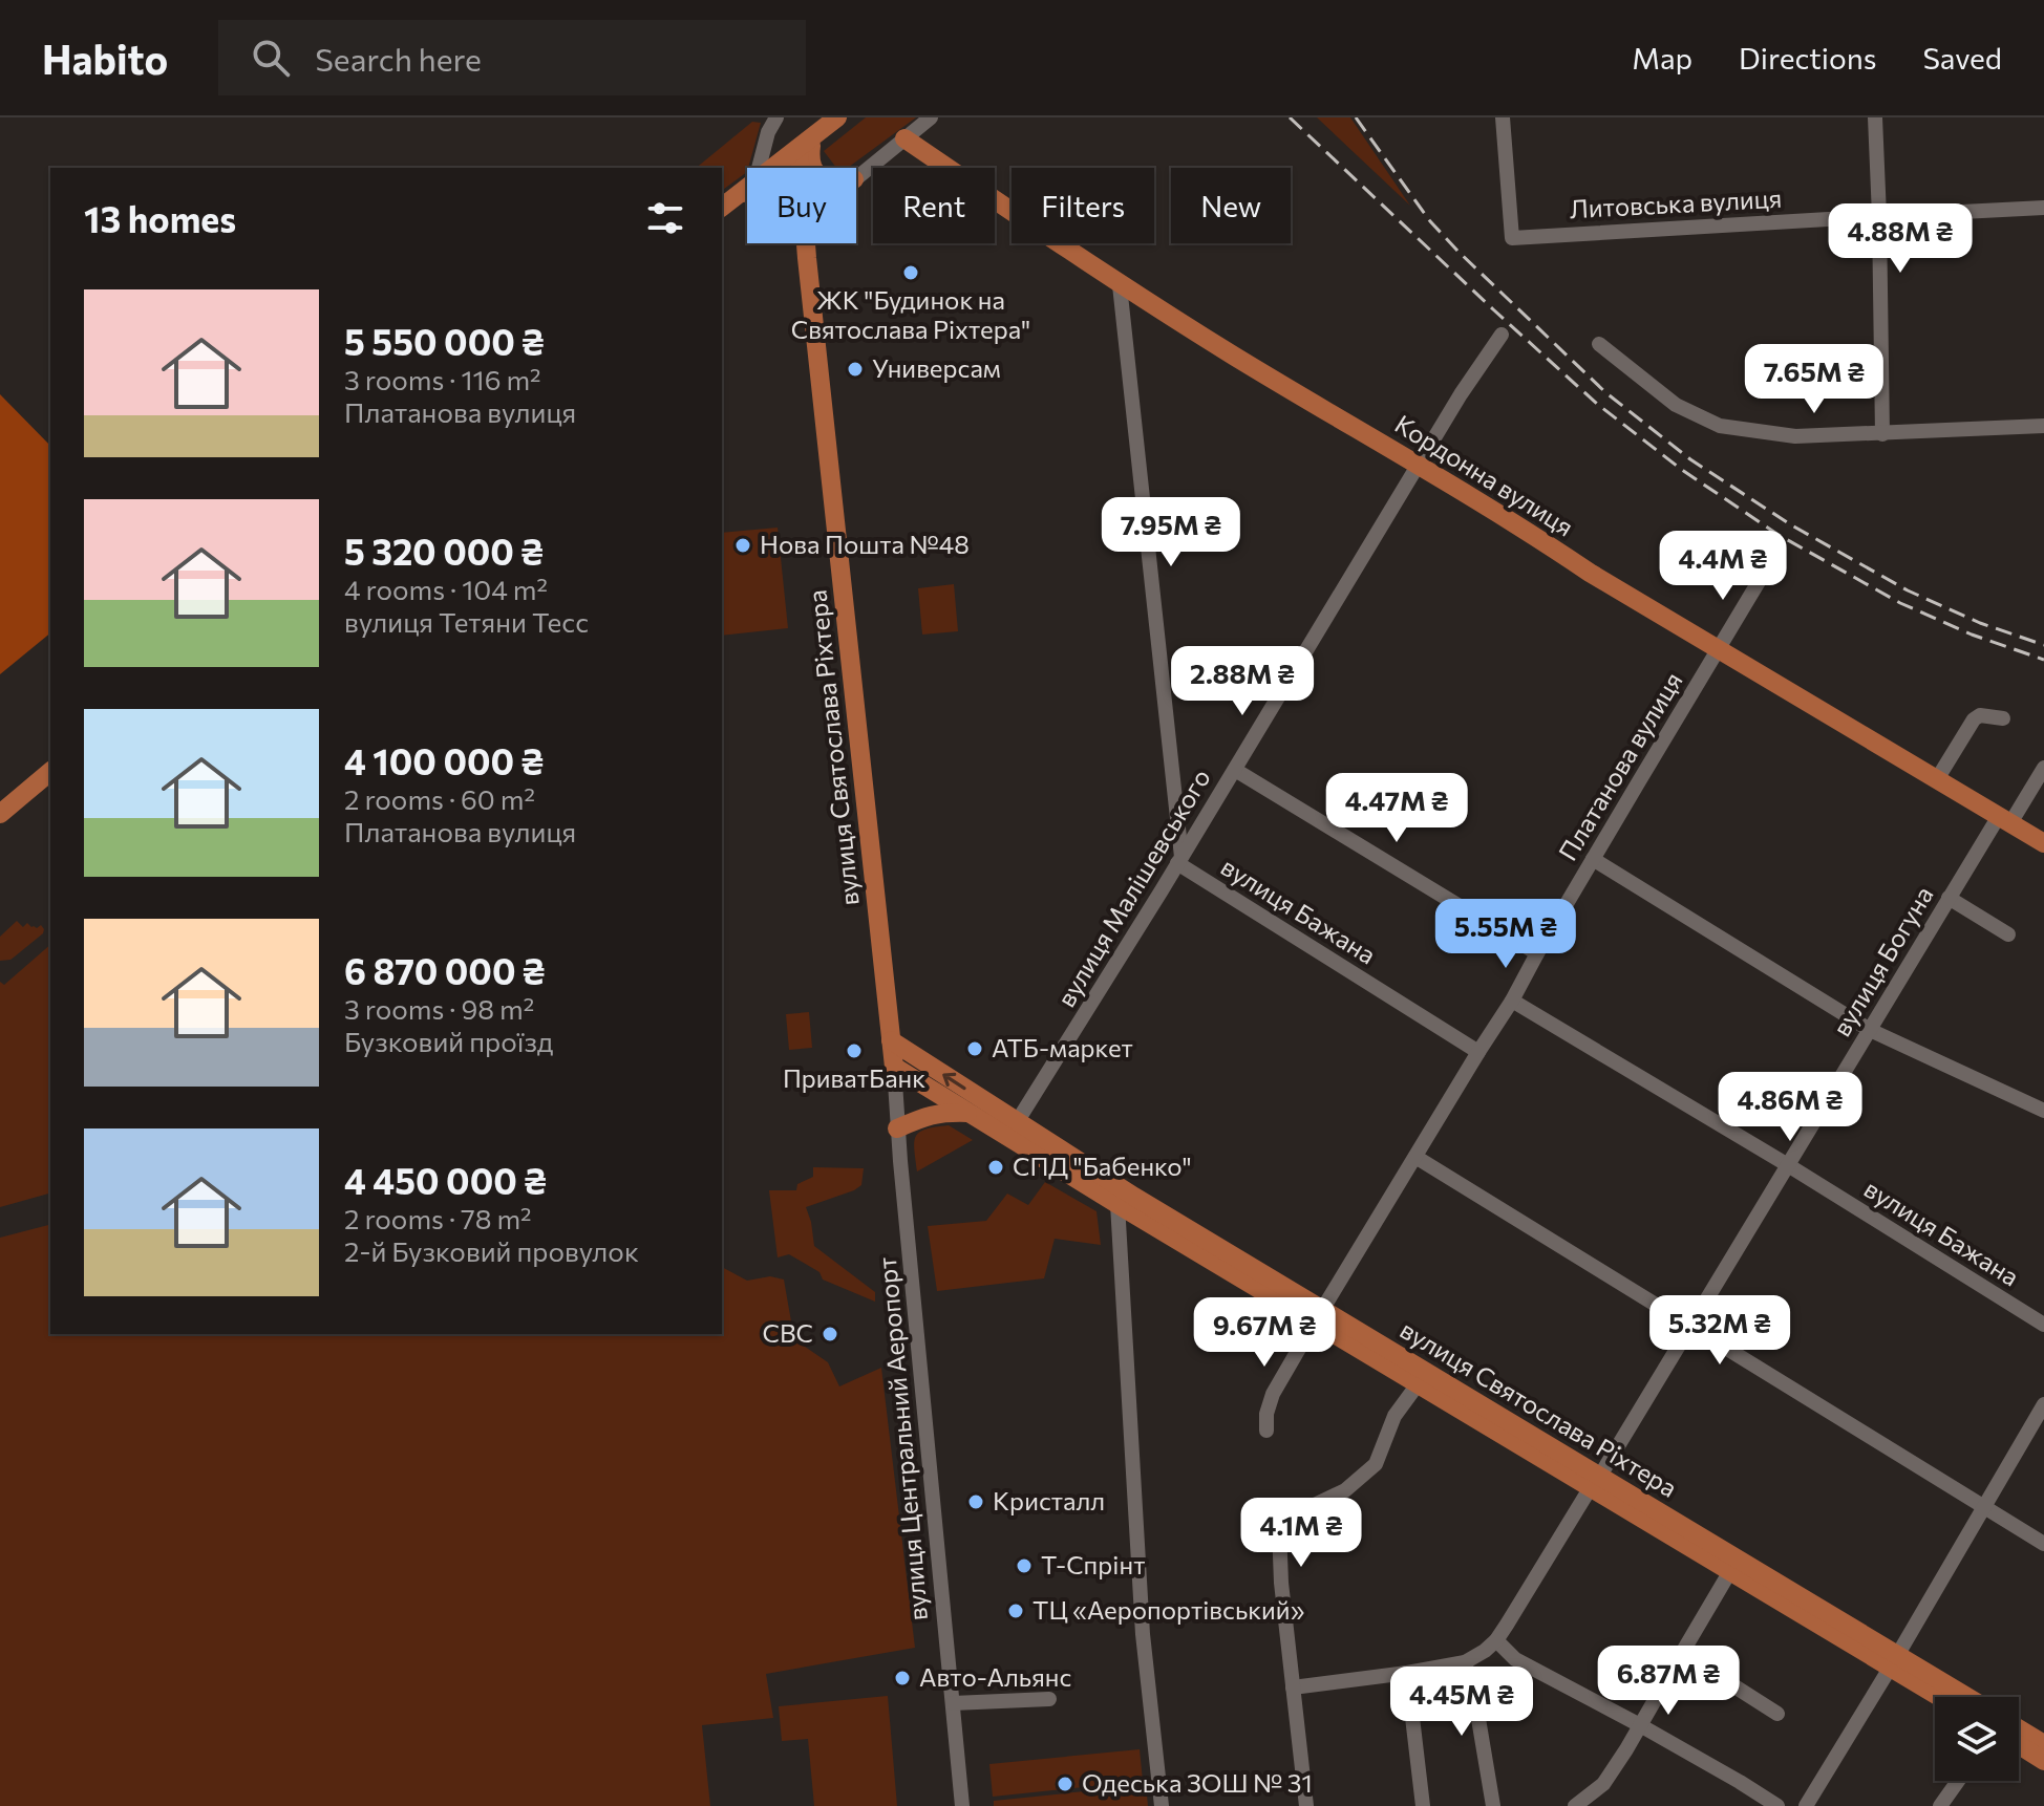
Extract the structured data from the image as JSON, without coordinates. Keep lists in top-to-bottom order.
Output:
{
  "streets": {
    "main road": ["Кордонна вулиця", "вулиця Святослава Ріхтера"],
    "street": [
      "Литовська вулиця",
      "Платанова вулиця",
      "вулиця Малішевського",
      "вулиця Бажана",
      "вулиця Богуна",
      "вулиця Центральний Аеропорт"
    ]
  },
  "crossings": [
    ["Кордонна вулиця", "Платанова вулиця"],
    ["Кордонна вулиця", "вулиця Малішевського"],
    ["Кордонна вулиця", "вулиця Богуна"],
    ["вулиця Святослава Ріхтера", "Платанова вулиця"],
    ["вулиця Святослава Ріхтера", "вулиця Малішевського"],
    ["вулиця Святослава Ріхтера", "вулиця Богуна"],
    ["вулиця Святослава Ріхтера", "вулиця Центральний Аеропорт"],
    ["Платанова вулиця", "вулиця Бажана"],
    ["вулиця Малішевського", "вулиця Бажана"],
    ["вулиця Бажана", "вулиця Богуна"]
  ],
  "places": [
    "ЖК \"Будинок на Святослава Ріхтера\"",
    "Универсам",
    "Нова Пошта №48",
    "АТБ-маркет",
    "ПриватБанк",
    "СПД \"Бабенко\"",
    "СВС",
    "Кристалл",
    "Т-Спрінт",
    "ТЦ «Аеропортівський»",
    "Авто-Альянс",
    "Одеська ЗОШ № 31"
  ],
  "page": {
    "header": "Habito",
    "search": "Search here",
    "nav": ["Map", "Directions", "Saved"],
    "chip": [
      "Buy",
      "Rent",
      "Filters",
      "New"
    ],
    "heading": "13 homes",
    "price": [
      "4.88M ₴",
      "7.65M ₴",
      "7.95M ₴",
      "4.4M ₴",
      "2.88M ₴",
      "4.47M ₴",
      "5.55M ₴",
      "4.86M ₴",
      "5.32M ₴",
      "9.67M ₴",
      "4.1M ₴",
      "6.87M ₴",
      "4.45M ₴"
    ],
    "list": [
      {
        "name": "5 550 000 ₴",
        "note": "3 rooms · 116 m² · Платанова вулиця"
      },
      {
        "name": "5 320 000 ₴",
        "note": "4 rooms · 104 m² · вулиця Тетяни Тесс"
      },
      {
        "name": "4 100 000 ₴",
        "note": "2 rooms · 60 m² · Платанова вулиця"
      },
      {
        "name": "6 870 000 ₴",
        "note": "3 rooms · 98 m² · Бузковий проїзд"
      },
      {
        "name": "4 450 000 ₴",
        "note": "2 rooms · 78 m² · 2-й Бузковий провулок"
      }
    ]
  }
}
